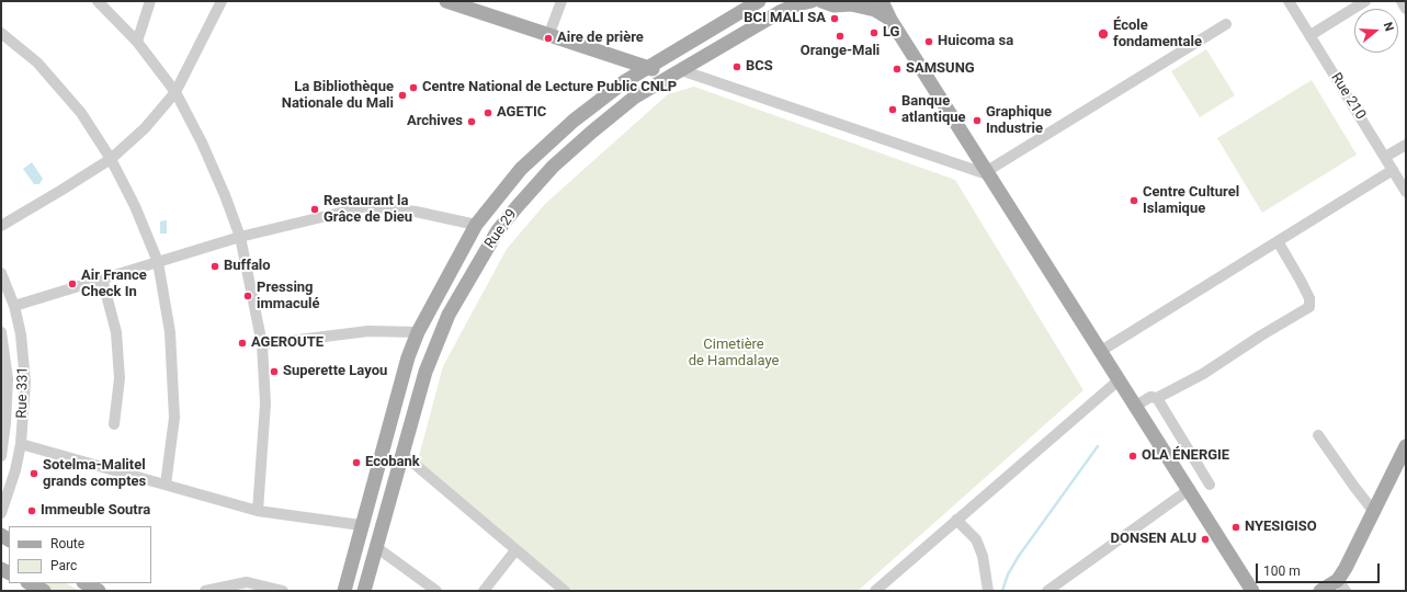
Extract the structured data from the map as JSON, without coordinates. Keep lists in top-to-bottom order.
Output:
{
  "streets": {
    "main road": ["Rue 29"],
    "street": ["Rue 210", "Rue 331"]
  },
  "parks": ["Cimetière de Hamdalaye"],
  "places": [
    "BCI MALI SA",
    "LG",
    "École fondamentale",
    "Orange-Mali",
    "Aire de prière",
    "Huicoma sa",
    "BCS",
    "SAMSUNG",
    "Centre National de Lecture Public CNLP",
    "La Bibliothèque Nationale du Mali",
    "Banque atlantique",
    "AGETIC",
    "Graphique Industrie",
    "Archives",
    "Centre Culturel Islamique",
    "Restaurant la Grâce de Dieu",
    "Buffalo",
    "Air France Check In",
    "Pressing immaculé",
    "AGEROUTE",
    "Superette Layou",
    "OLA ÉNERGIE",
    "Ecobank",
    "Sotelma-Malitel grands comptes",
    "Immeuble Soutra",
    "NYESIGISO",
    "DONSEN ALU"
  ],
  "legend": ["Route", "Parc"],
  "scale_bar": "100 m",
  "north": "right"
}
